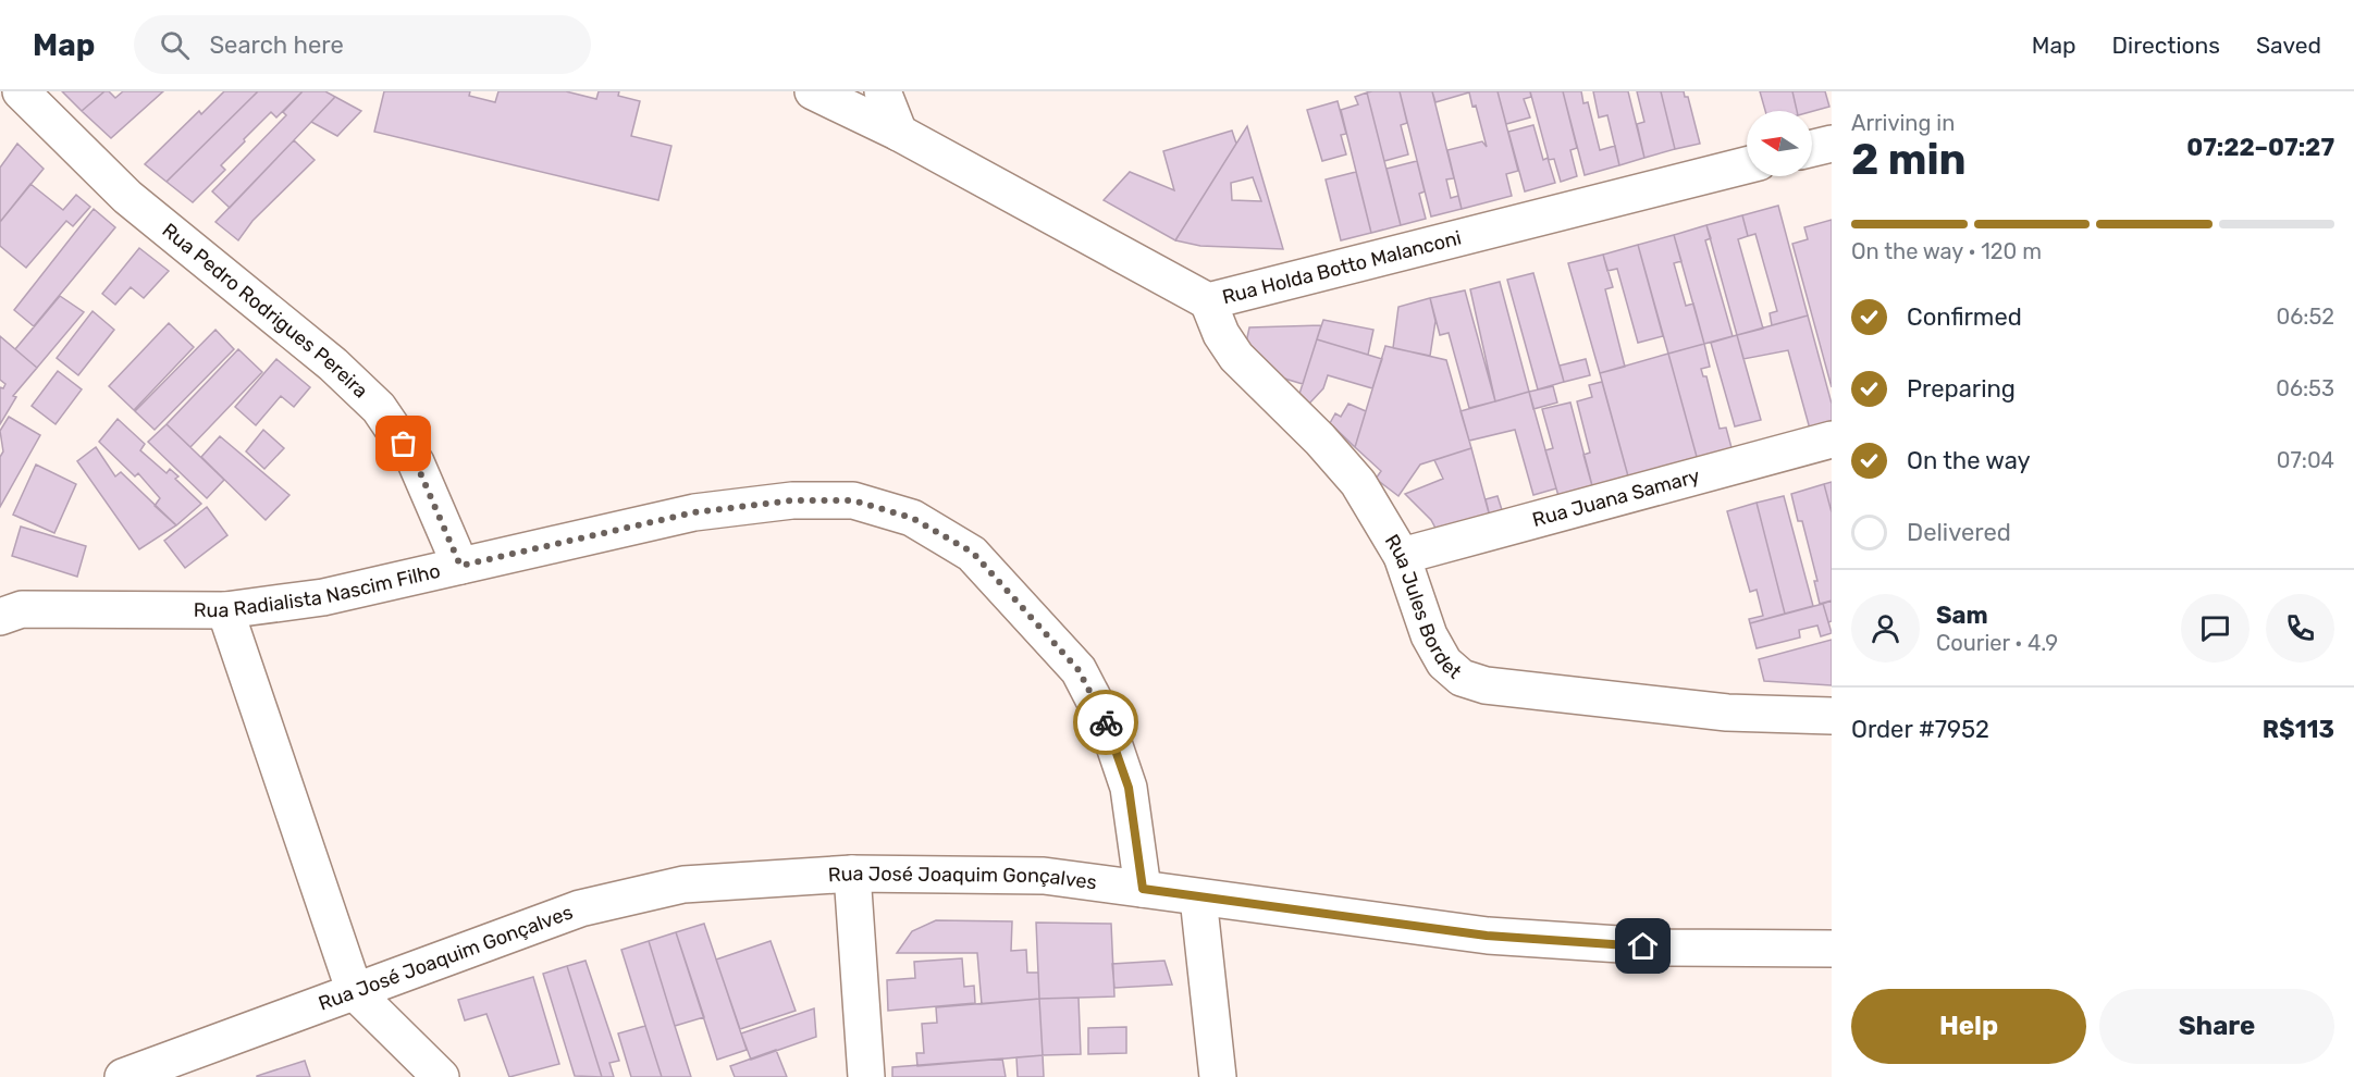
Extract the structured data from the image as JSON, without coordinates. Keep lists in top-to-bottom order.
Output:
{
  "streets": {
    "street": [
      "Rua Holda Botto Malanconi",
      "Rua Pedro Rodrigues Pereira",
      "Rua Juana Samary",
      "Rua Radialista Nascim Filho",
      "Rua Jules Bordet",
      "Rua José Joaquim Gonçalves"
    ]
  },
  "crossings": [
    ["Rua Holda Botto Malanconi", "Rua Jules Bordet"],
    ["Rua Pedro Rodrigues Pereira", "Rua Radialista Nascim Filho"],
    ["Rua Juana Samary", "Rua Jules Bordet"],
    ["Rua Radialista Nascim Filho", "Rua José Joaquim Gonçalves"]
  ],
  "north": "left",
  "page": {
    "header": "Map",
    "search": "Search here",
    "nav": ["Map", "Directions", "Saved"],
    "heading": ["2 min", "Arriving in", "07:22–07:27"],
    "panel": [
      "Sam",
      "Courier · 4.9",
      "Order #7952",
      "R$113"
    ],
    "bar": "On the way · 120 m",
    "list": [
      ["Confirmed", "06:52"],
      ["Preparing", "06:53"],
      ["On the way", "07:04"],
      "Delivered"
    ],
    "buttons": ["Help", "Share"]
  }
}
